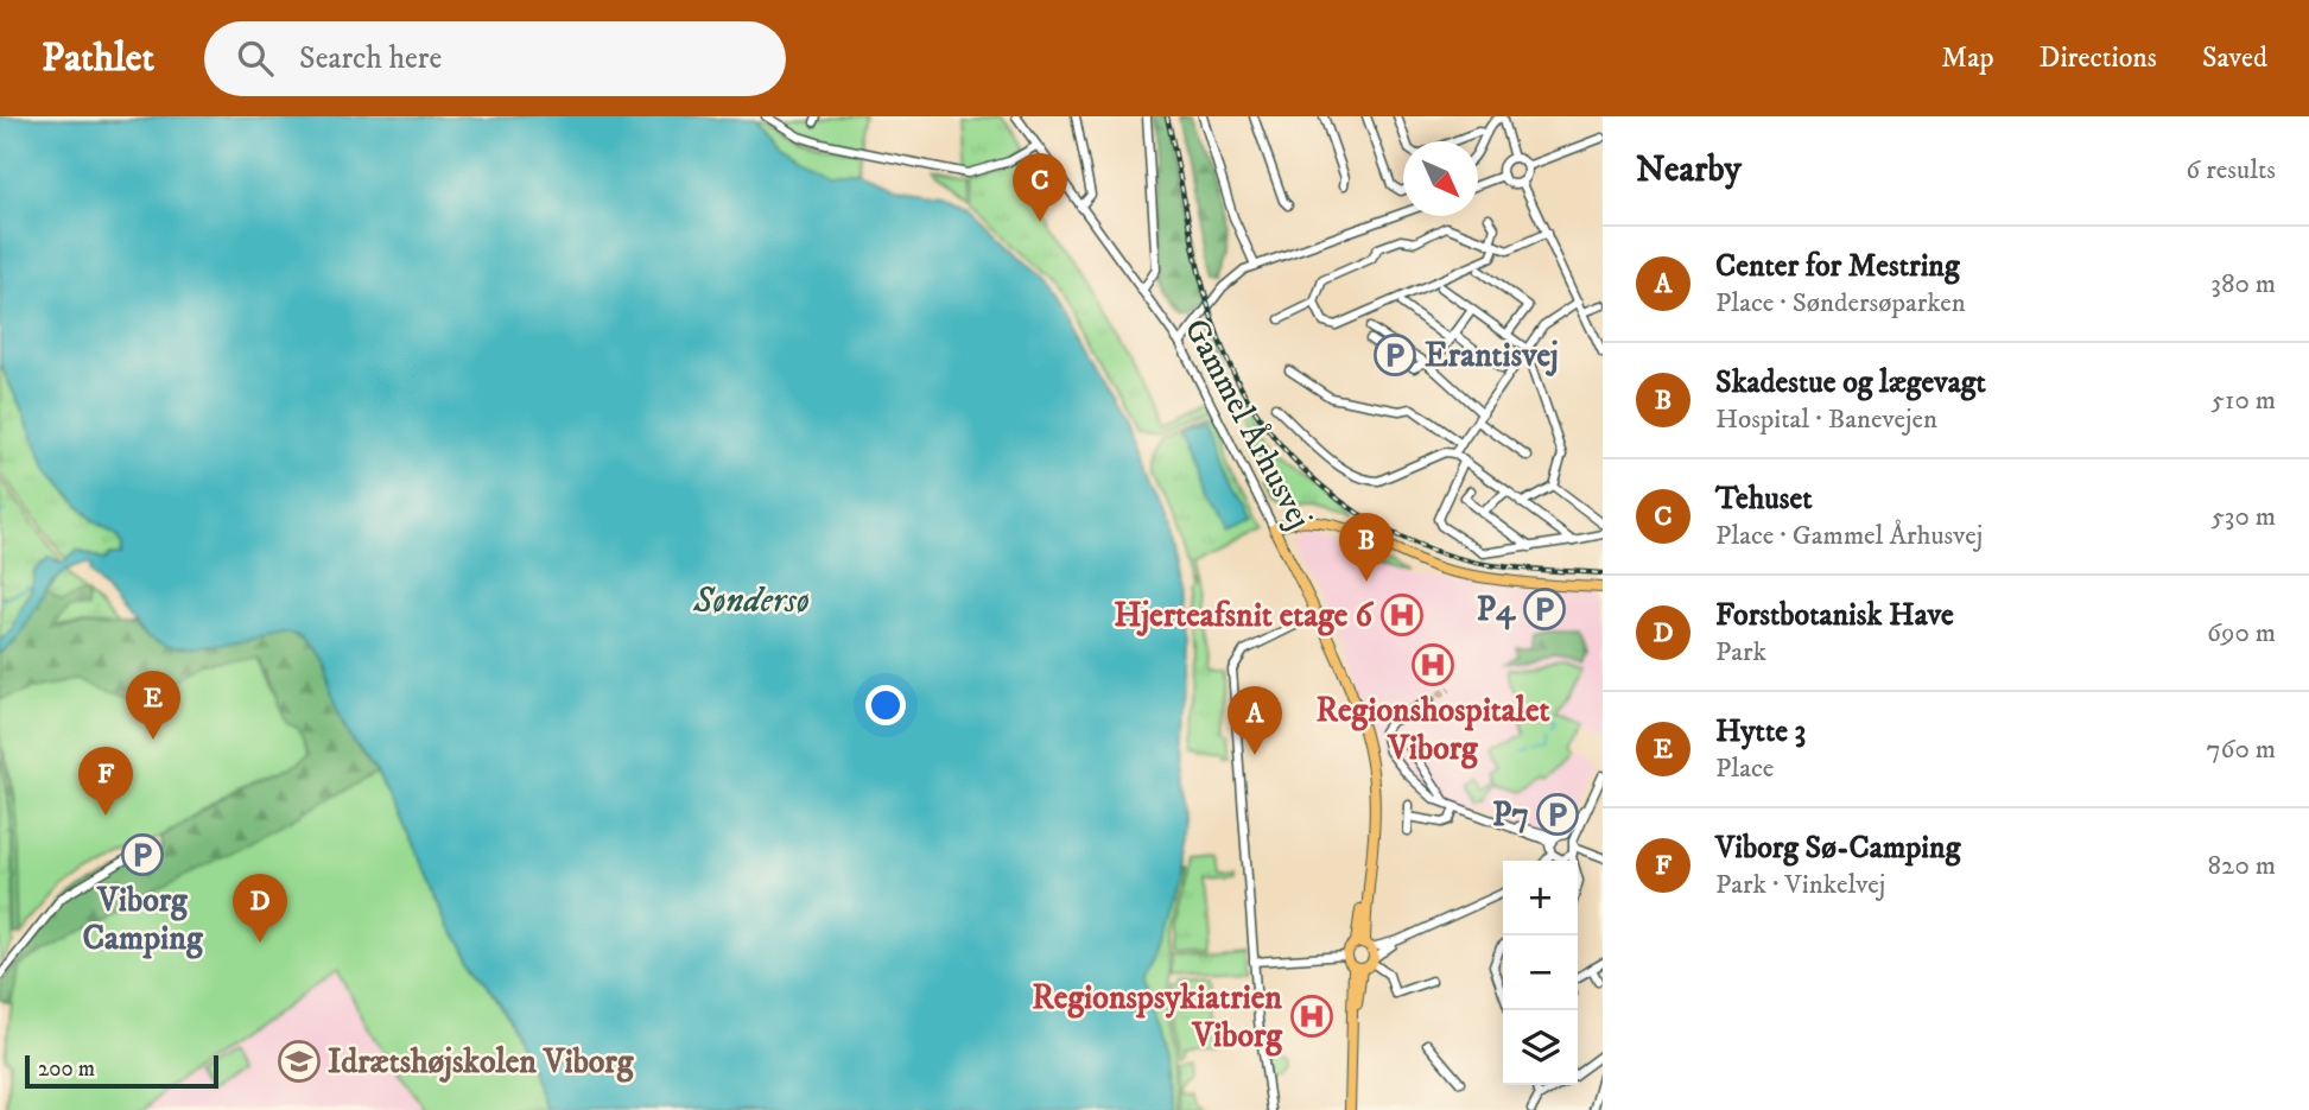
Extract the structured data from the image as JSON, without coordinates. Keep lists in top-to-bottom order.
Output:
{
  "streets": {
    "main road": ["Gammel Århusvej"]
  },
  "water": ["Søndersø"],
  "places": {
    "parking": [
      "Erantisvej",
      "P4",
      "P7",
      "Viborg Camping"
    ],
    "hospital": ["Hjerteafsnit etage 6", "Regionshospitalet Viborg", "Regionspsykiatrien Viborg"],
    "school or university": ["Idrætshøjskolen Viborg"]
  },
  "scale_bar": "200 m",
  "north": "bottom right",
  "page": {
    "header": "Pathlet",
    "search": "Search here",
    "nav": ["Map", "Directions", "Saved"],
    "heading": ["Nearby", "6 results"],
    "pins": [
      "C",
      "B",
      "E",
      "A",
      "F",
      "D"
    ],
    "list": [
      {
        "mark": "A",
        "name": "Center for Mestring",
        "note": "Place · Søndersøparken",
        "value": "380 m"
      },
      {
        "mark": "B",
        "name": "Skadestue og lægevagt",
        "note": "Hospital · Banevejen",
        "value": "510 m"
      },
      {
        "mark": "C",
        "name": "Tehuset",
        "note": "Place · Gammel Århusvej",
        "value": "530 m"
      },
      {
        "mark": "D",
        "name": "Forstbotanisk Have",
        "note": "Park",
        "value": "690 m"
      },
      {
        "mark": "E",
        "name": "Hytte 3",
        "note": "Place",
        "value": "760 m"
      },
      {
        "mark": "F",
        "name": "Viborg Sø-Camping",
        "note": "Park · Vinkelvej",
        "value": "820 m"
      }
    ],
    "map_buttons": ["+", "−"],
    "scale": "200 m"
  }
}
